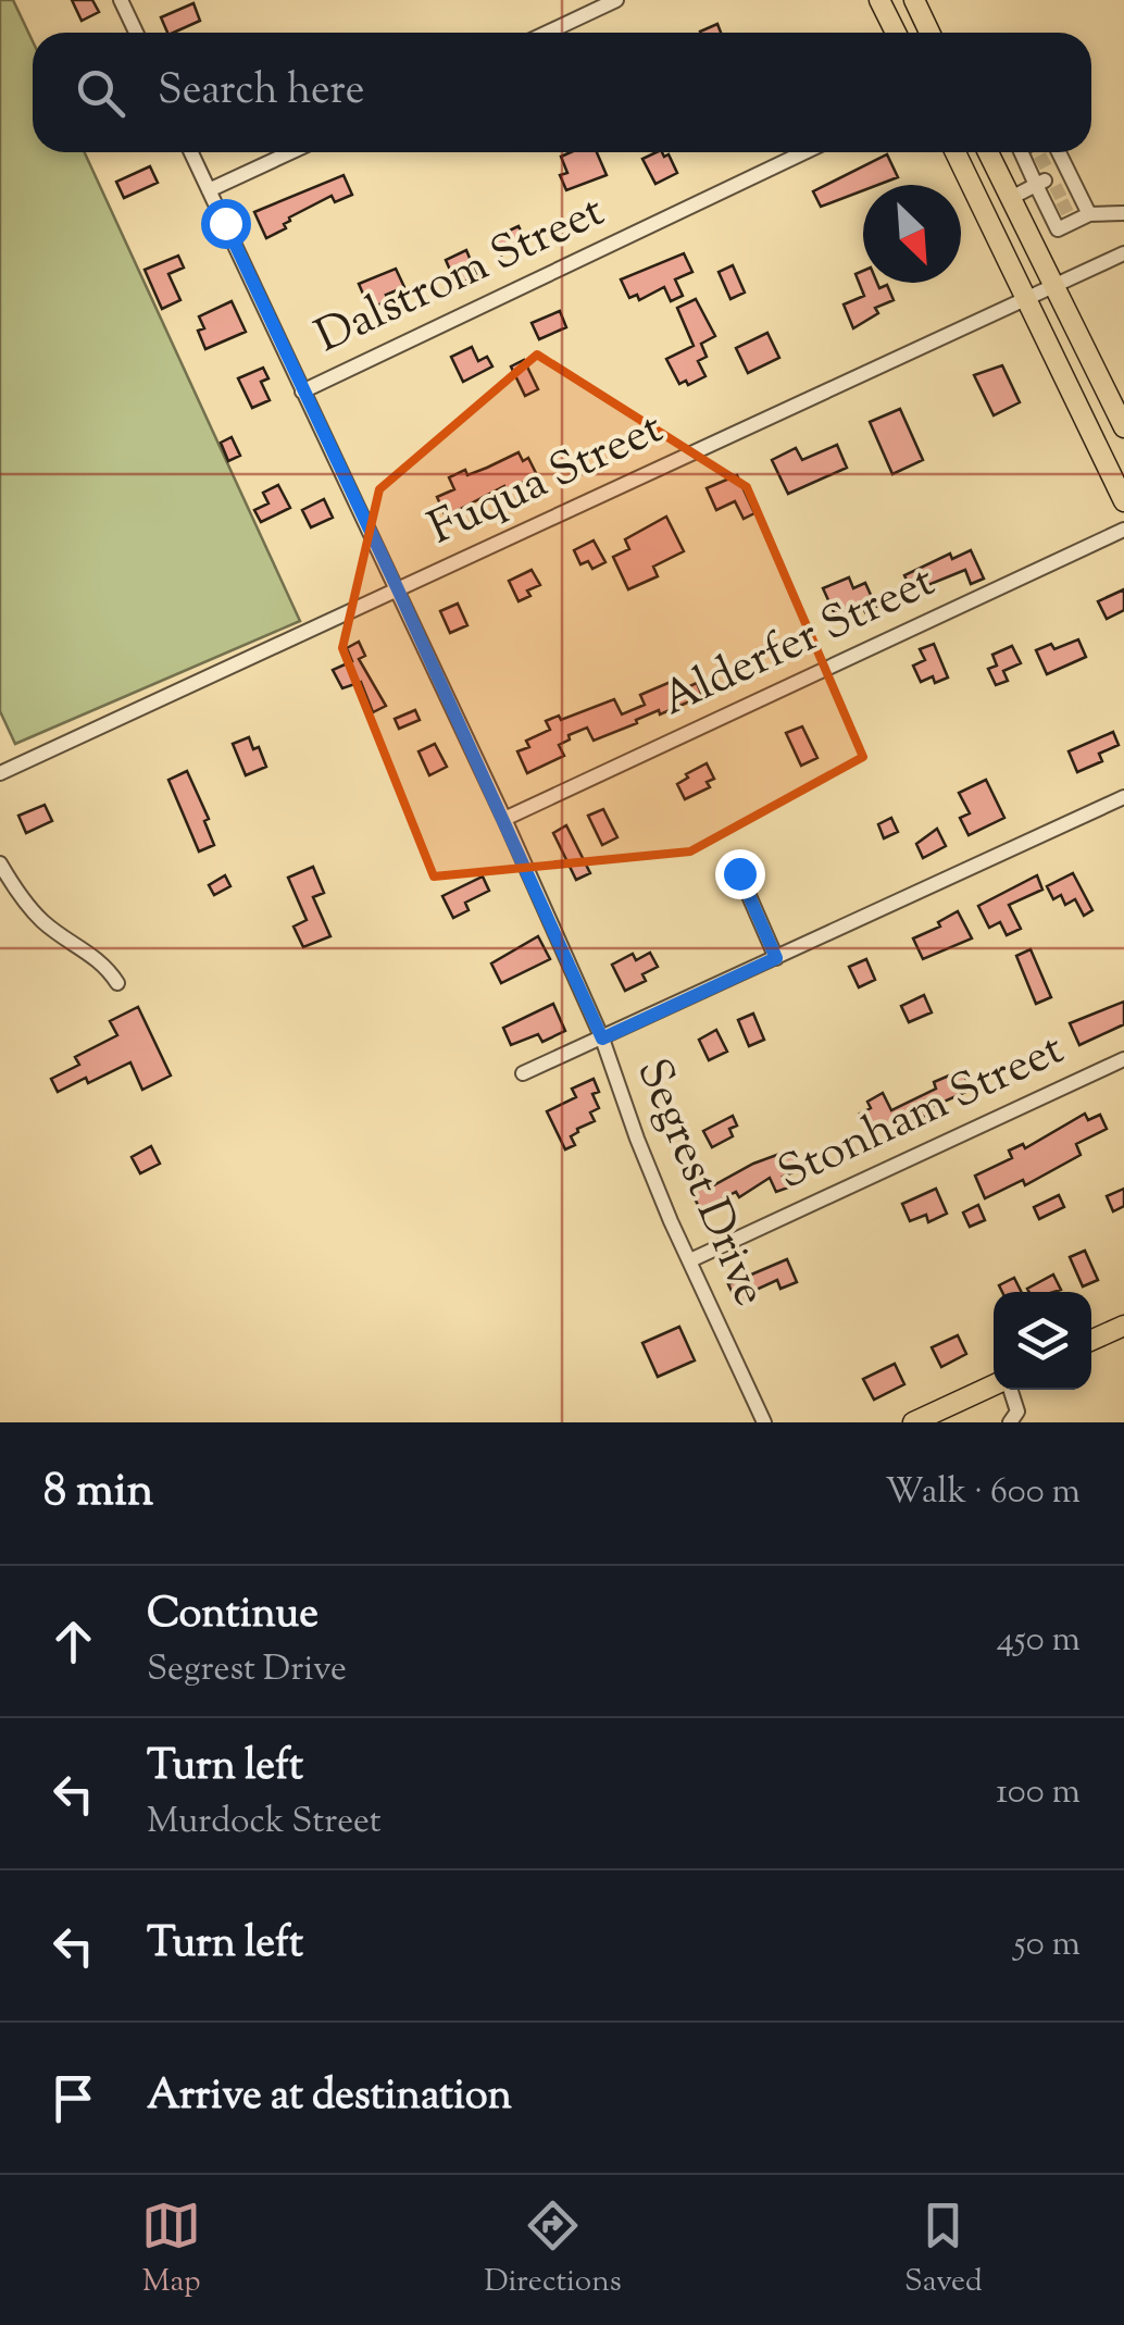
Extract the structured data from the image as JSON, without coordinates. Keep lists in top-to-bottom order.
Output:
{
  "streets": {
    "street": [
      "Dalstrom Street",
      "Fuqua Street",
      "Alderfer Street",
      "Stonham Street",
      "Segrest Drive"
    ]
  },
  "crossings": [
    ["Dalstrom Street", "Segrest Drive"],
    ["Fuqua Street", "Segrest Drive"],
    ["Alderfer Street", "Segrest Drive"],
    ["Stonham Street", "Segrest Drive"]
  ],
  "north": "bottom right",
  "page": {
    "search": "Search here",
    "heading": ["8 min", "Walk · 600 m"],
    "list": [
      ["Continue", "Segrest Drive", "450 m"],
      ["Turn left", "Murdock Street", "100 m"],
      ["Turn left", "50 m"],
      "Arrive at destination"
    ],
    "nav": ["Map", "Directions", "Saved"]
  }
}
